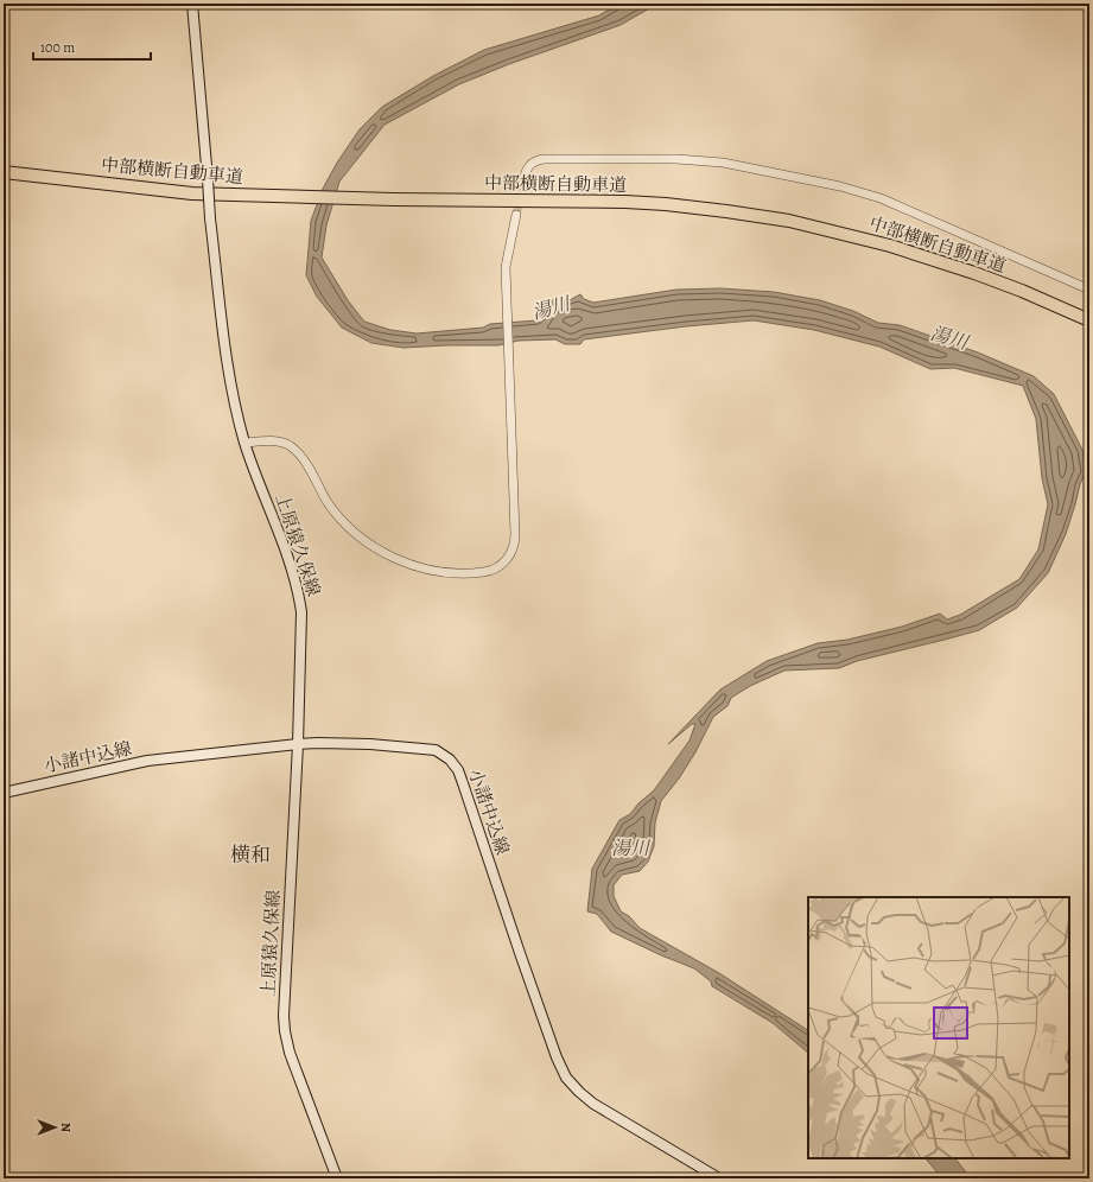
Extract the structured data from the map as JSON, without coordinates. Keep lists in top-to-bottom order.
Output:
{
  "streets": {
    "highway": ["中部横断自動車道"],
    "main road": ["上原猿久保線", "小諸中込線"]
  },
  "crossings": [
    ["上原猿久保線", "小諸中込線"]
  ],
  "districts": ["横和"],
  "water": ["湯川"],
  "scale_bar": "100 m",
  "north": "right"
}
